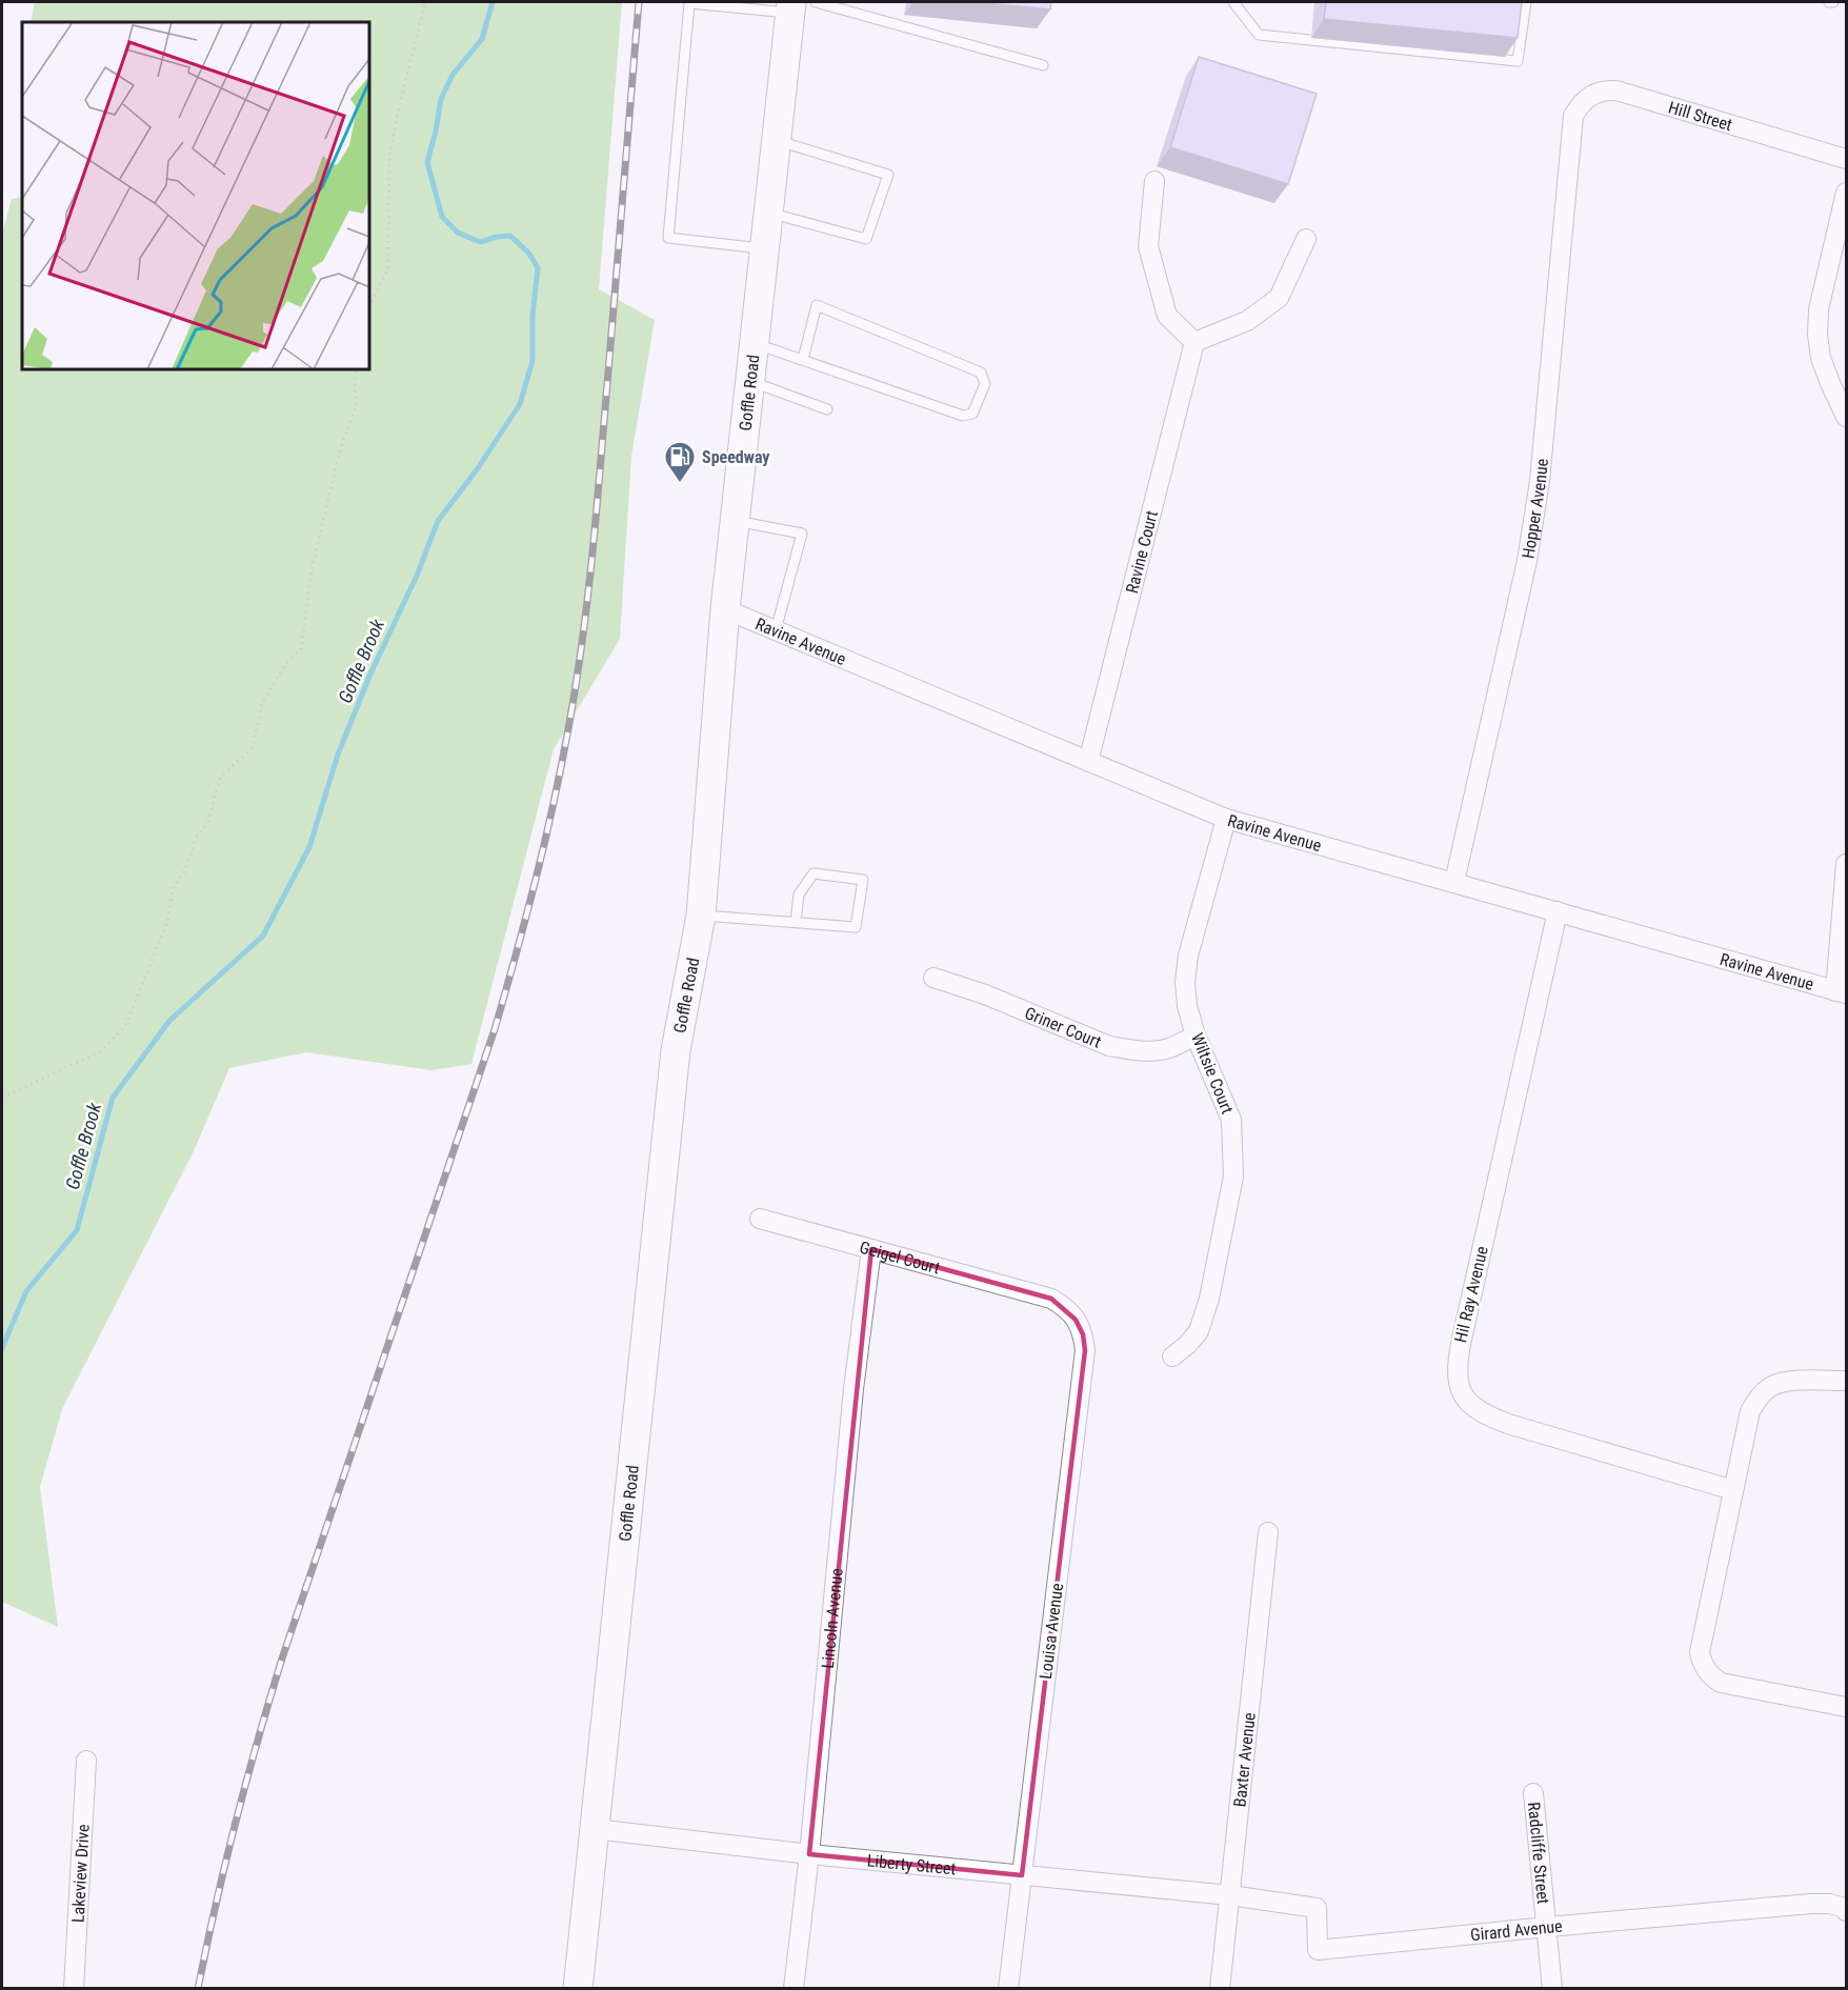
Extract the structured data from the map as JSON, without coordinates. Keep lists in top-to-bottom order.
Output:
{
  "streets": {
    "main road": ["Goffle Road"],
    "street": [
      "Hill Street",
      "Hopper Avenue",
      "Ravine Court",
      "Ravine Avenue",
      "Griner Court",
      "Wiltsie Court",
      "Geigel Court",
      "Hil Ray Avenue",
      "Lincoln Avenue",
      "Louisa Avenue",
      "Baxter Avenue",
      "Radcliffe Street",
      "Liberty Street",
      "Lakeview Drive",
      "Girard Avenue"
    ]
  },
  "crossings": [
    ["Hill Street", "Hopper Avenue"],
    ["Goffle Road", "Ravine Avenue"],
    ["Goffle Road", "Liberty Street"],
    ["Hopper Avenue", "Ravine Avenue"],
    ["Ravine Court", "Ravine Avenue"],
    ["Ravine Avenue", "Wiltsie Court"],
    ["Ravine Avenue", "Hil Ray Avenue"],
    ["Griner Court", "Wiltsie Court"],
    ["Geigel Court", "Lincoln Avenue"],
    ["Geigel Court", "Louisa Avenue"],
    ["Lincoln Avenue", "Liberty Street"],
    ["Louisa Avenue", "Liberty Street"],
    ["Baxter Avenue", "Liberty Street"],
    ["Baxter Avenue", "Girard Avenue"],
    ["Radcliffe Street", "Girard Avenue"],
    ["Liberty Street", "Girard Avenue"]
  ],
  "water": ["Goffle Brook"],
  "places": {
    "fuel station": ["Speedway"]
  }
}
